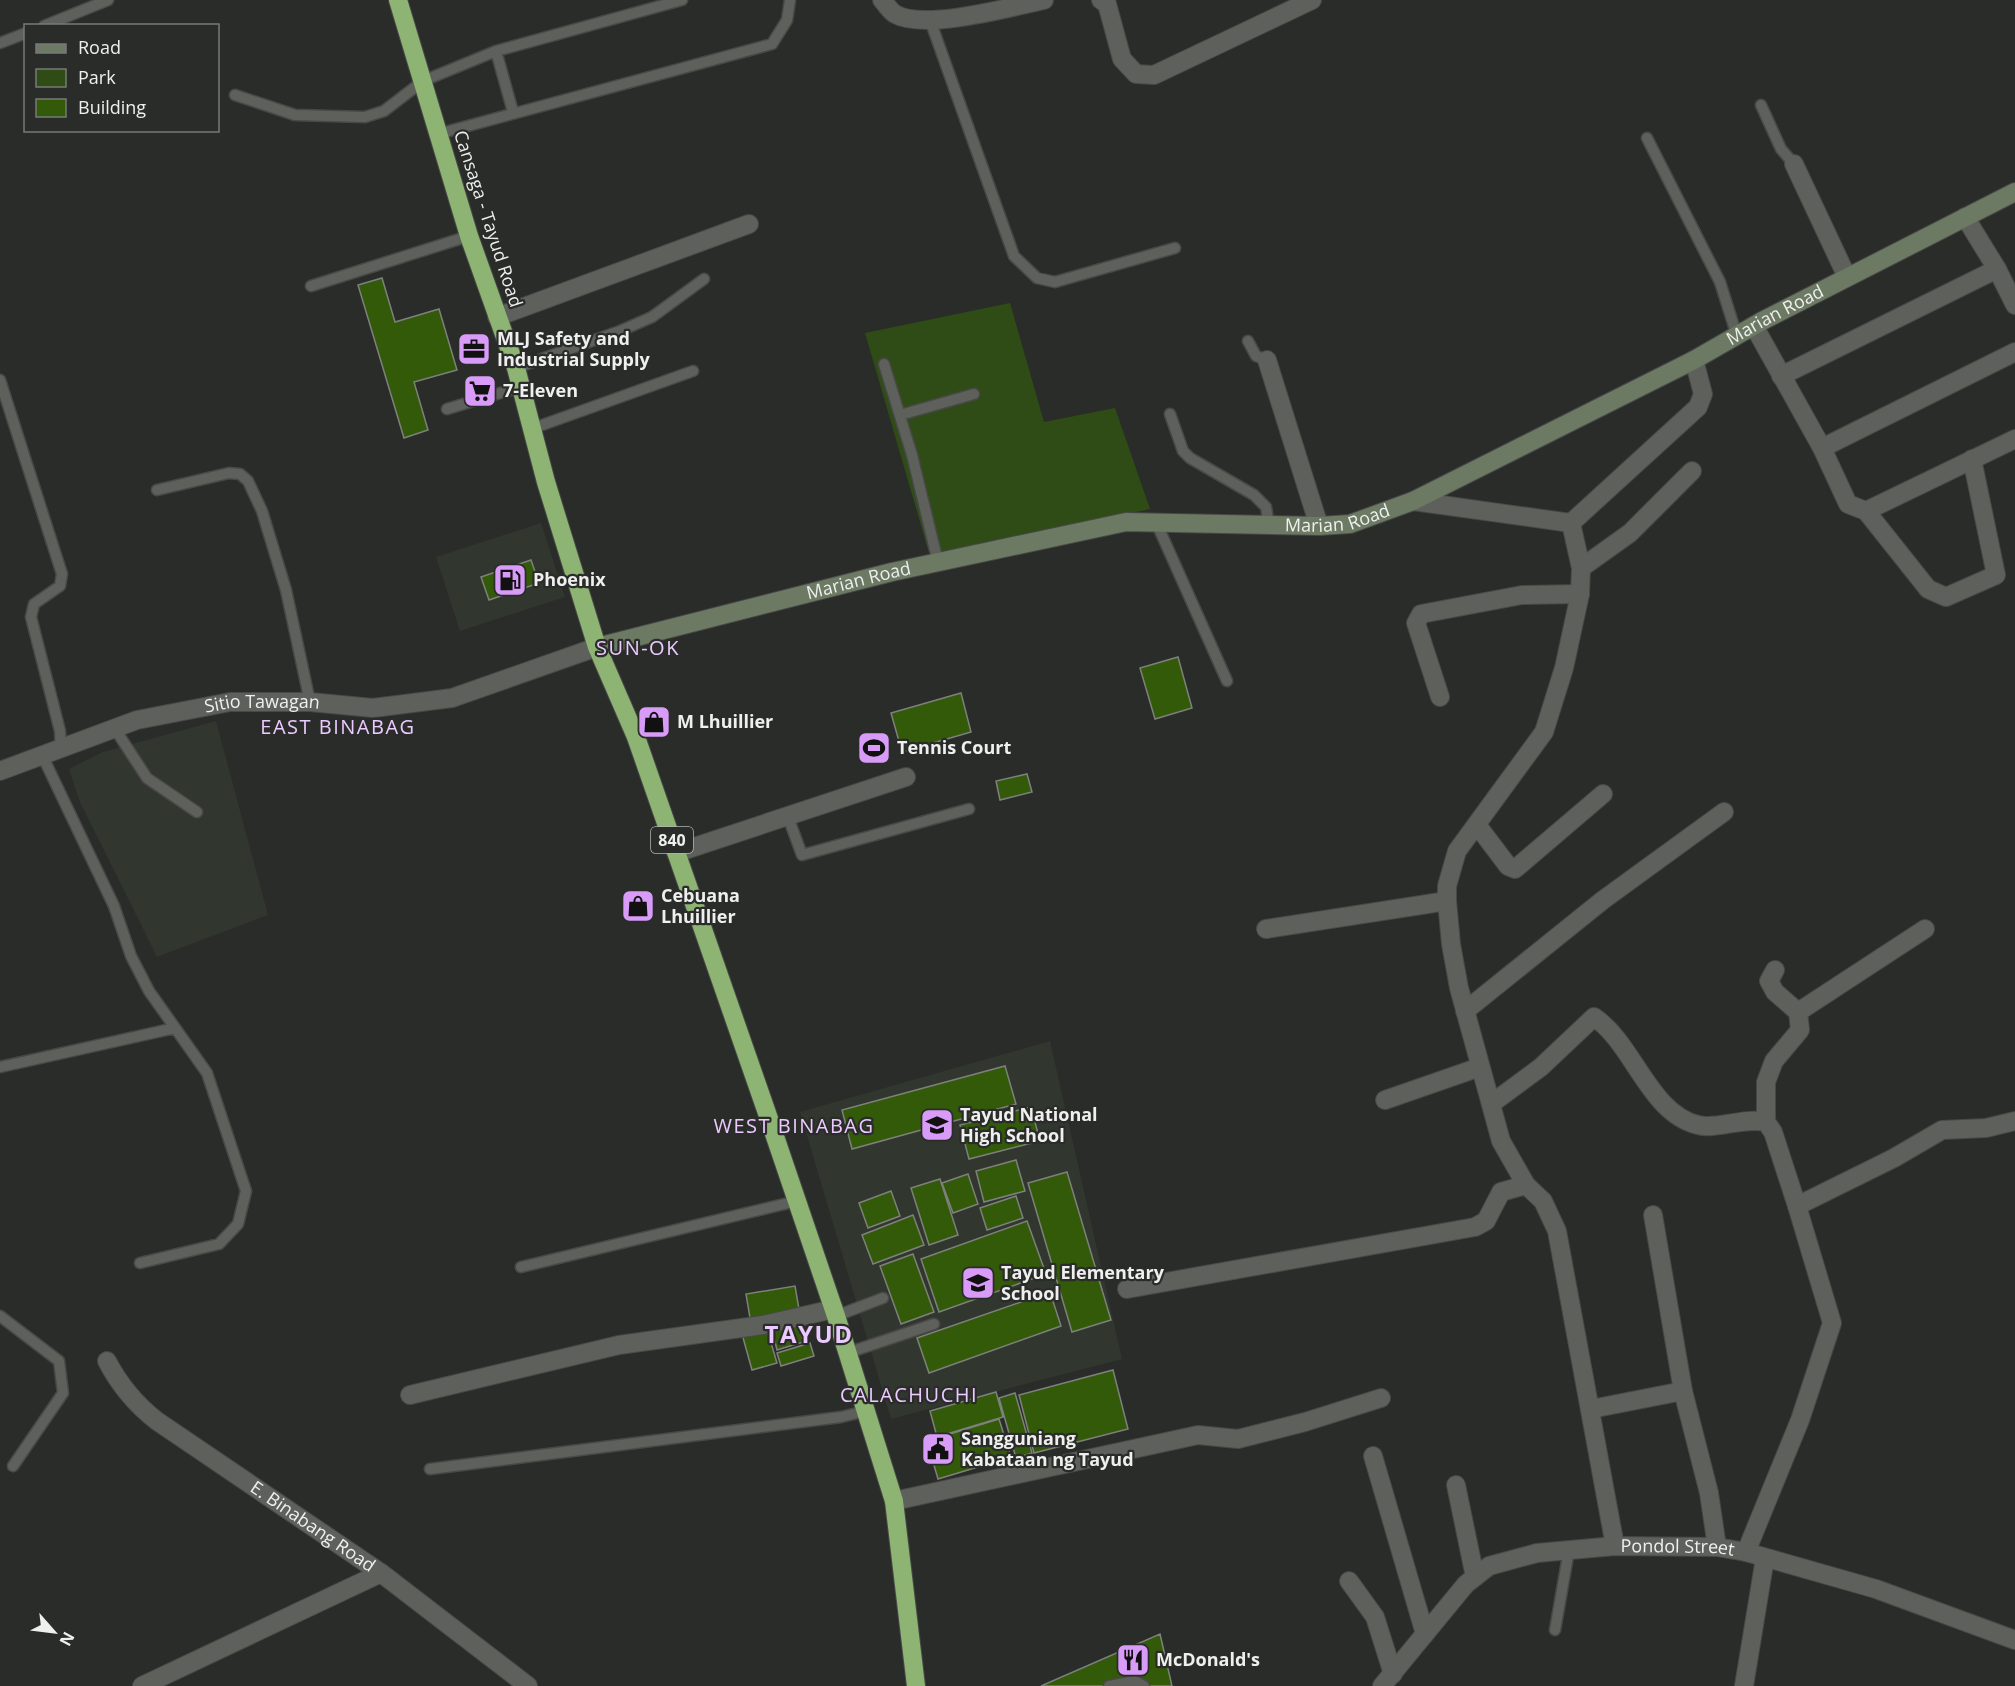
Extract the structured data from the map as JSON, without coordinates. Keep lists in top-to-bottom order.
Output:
{
  "streets": {
    "highway": ["Cansaga - Tayud Road", "840"],
    "street": [
      "Marian Road",
      "Sitio Tawagan",
      "E. Binabang Road",
      "Pondol Street"
    ]
  },
  "crossings": [
    ["Cansaga - Tayud Road", "Marian Road"],
    ["Cansaga - Tayud Road", "Sitio Tawagan"],
    ["Marian Road", "Sitio Tawagan"]
  ],
  "districts": [
    "SUN-OK",
    "EAST BINABAG",
    "WEST BINABAG",
    "TAYUD",
    "CALACHUCHI"
  ],
  "places": {
    "office": ["MLJ Safety and Industrial Supply"],
    "supermarket": ["7-Eleven"],
    "fuel station": ["Phoenix"],
    "shop": ["M Lhuillier", "Cebuana Lhuillier"],
    "sports": ["Tennis Court"],
    "school or university": ["Tayud National High School", "Tayud Elementary School"],
    "public building": ["Sangguniang Kabataan ng Tayud"],
    "restaurant": ["McDonald's"]
  },
  "legend": ["Road", "Park", "Building"],
  "north": "bottom right"
}
